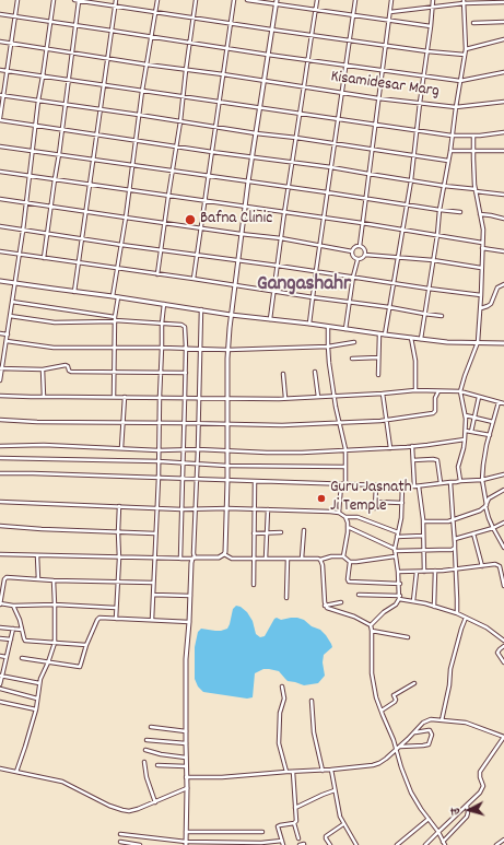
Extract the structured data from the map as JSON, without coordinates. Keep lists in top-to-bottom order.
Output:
{
  "streets": {
    "street": ["Kisamidesar Marg"]
  },
  "districts": ["Gangashahr"],
  "places": ["Bafna Clinic", "Guru Jasnath Ji Temple"],
  "north": "left"
}
